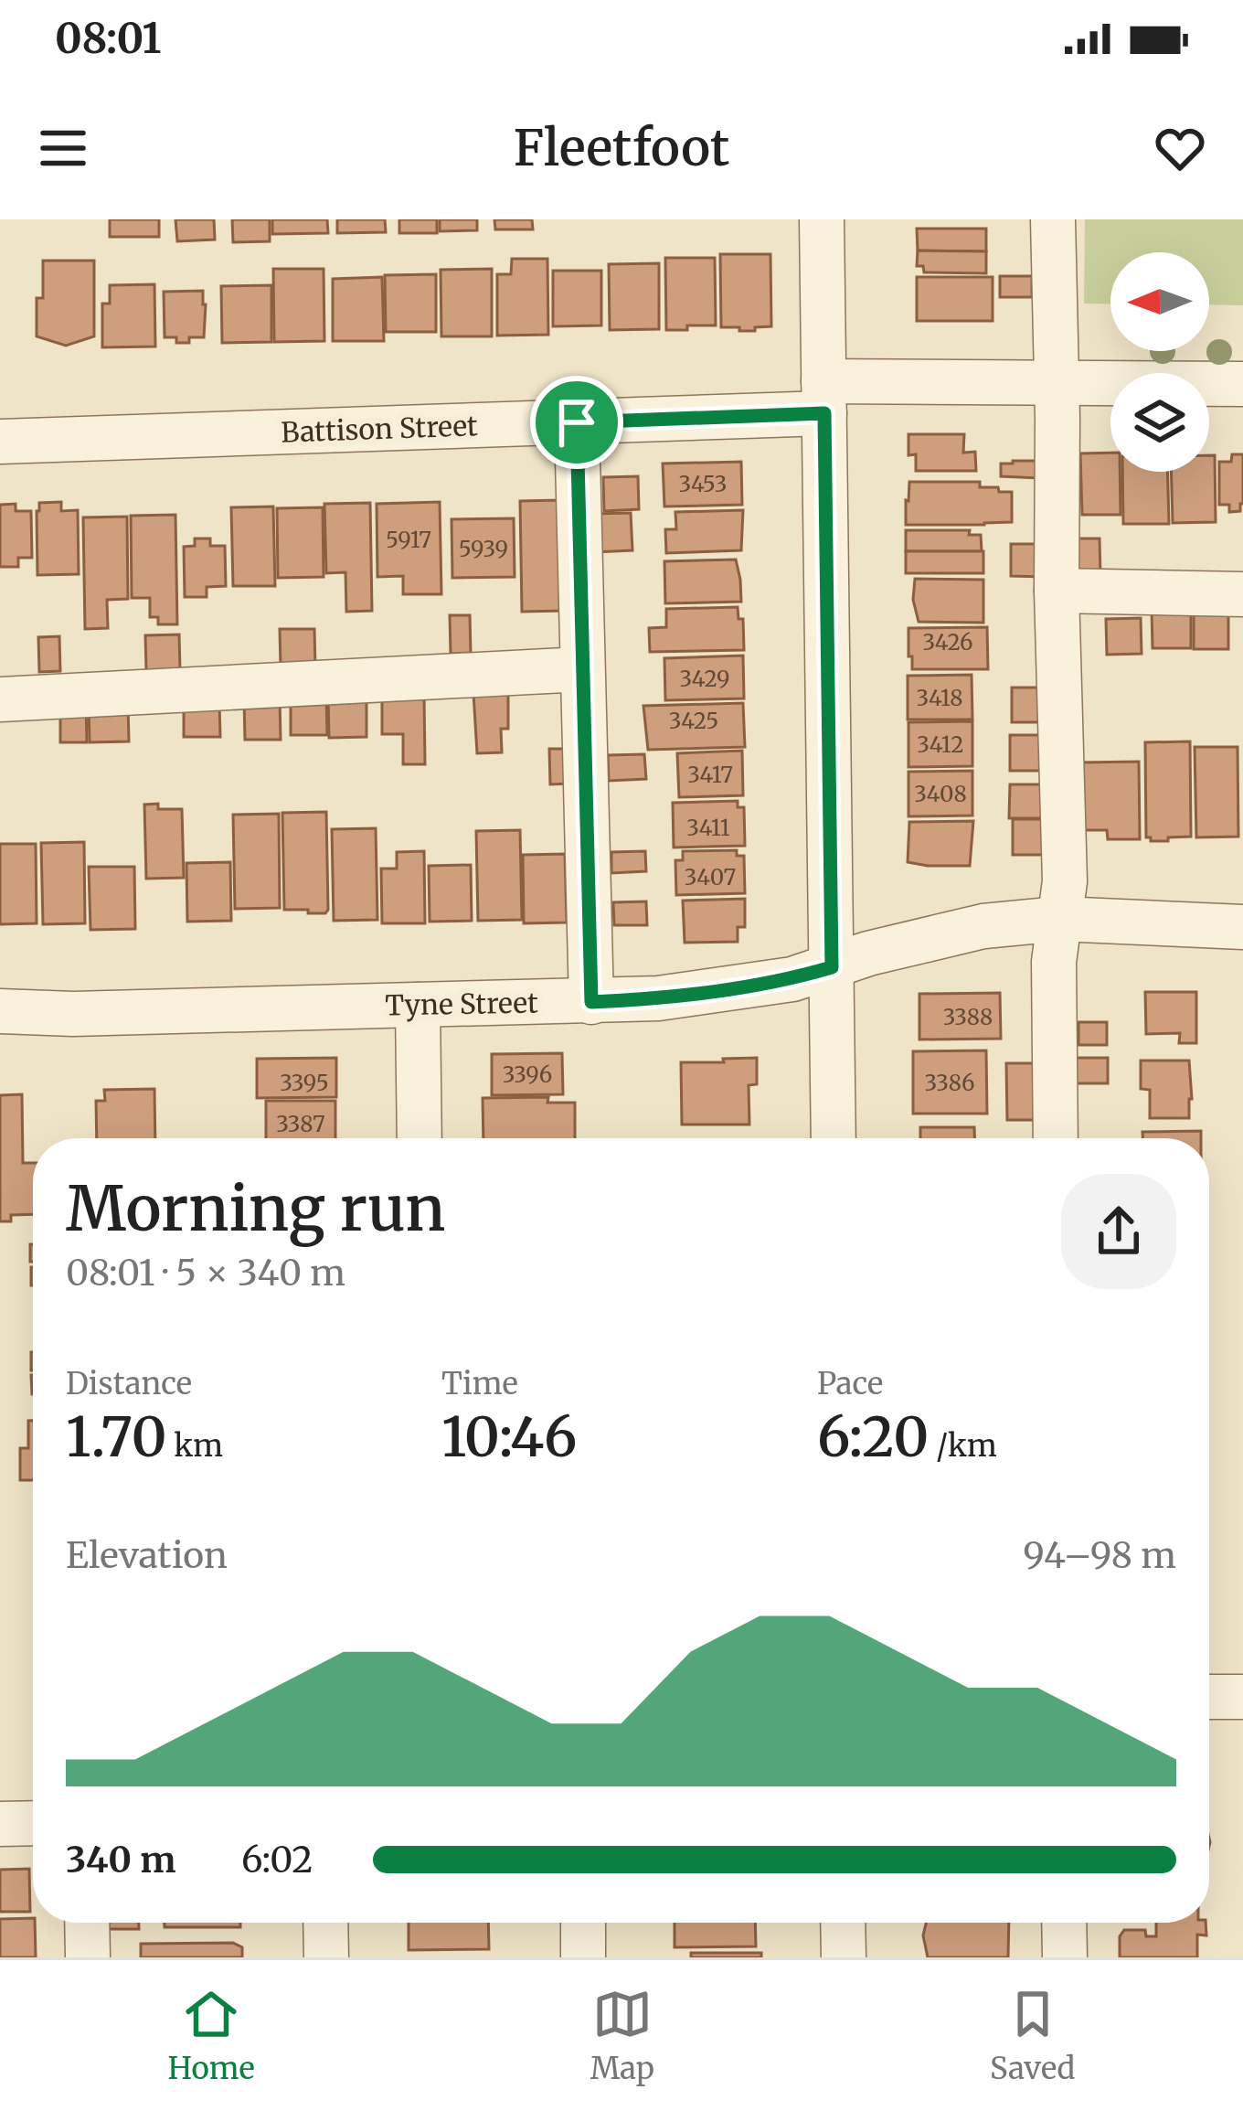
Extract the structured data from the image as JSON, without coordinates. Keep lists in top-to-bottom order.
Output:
{
  "streets": {
    "street": ["Battison Street", "Tyne Street"]
  },
  "house_numbers": [
    "3453",
    "5917",
    "5939",
    "3426",
    "3429",
    "3418",
    "3425",
    "3412",
    "3417",
    "3408",
    "3411",
    "3407",
    "3388",
    "3396",
    "3395",
    "3386",
    "3387"
  ],
  "north": "left",
  "page": {
    "status": "08:01",
    "header": "Fleetfoot",
    "heading": ["Morning run", "08:01 · 5 × 340 m"],
    "stats": [
      ["Distance", "1.70 km"],
      ["Time", "10:46"],
      ["Pace", "6:20 /km"]
    ],
    "chart": ["Elevation", "94–98 m"],
    "list": [
      {
        "name": "340 m",
        "note": "6:02"
      }
    ],
    "tabs": ["Home", "Map", "Saved"]
  }
}
